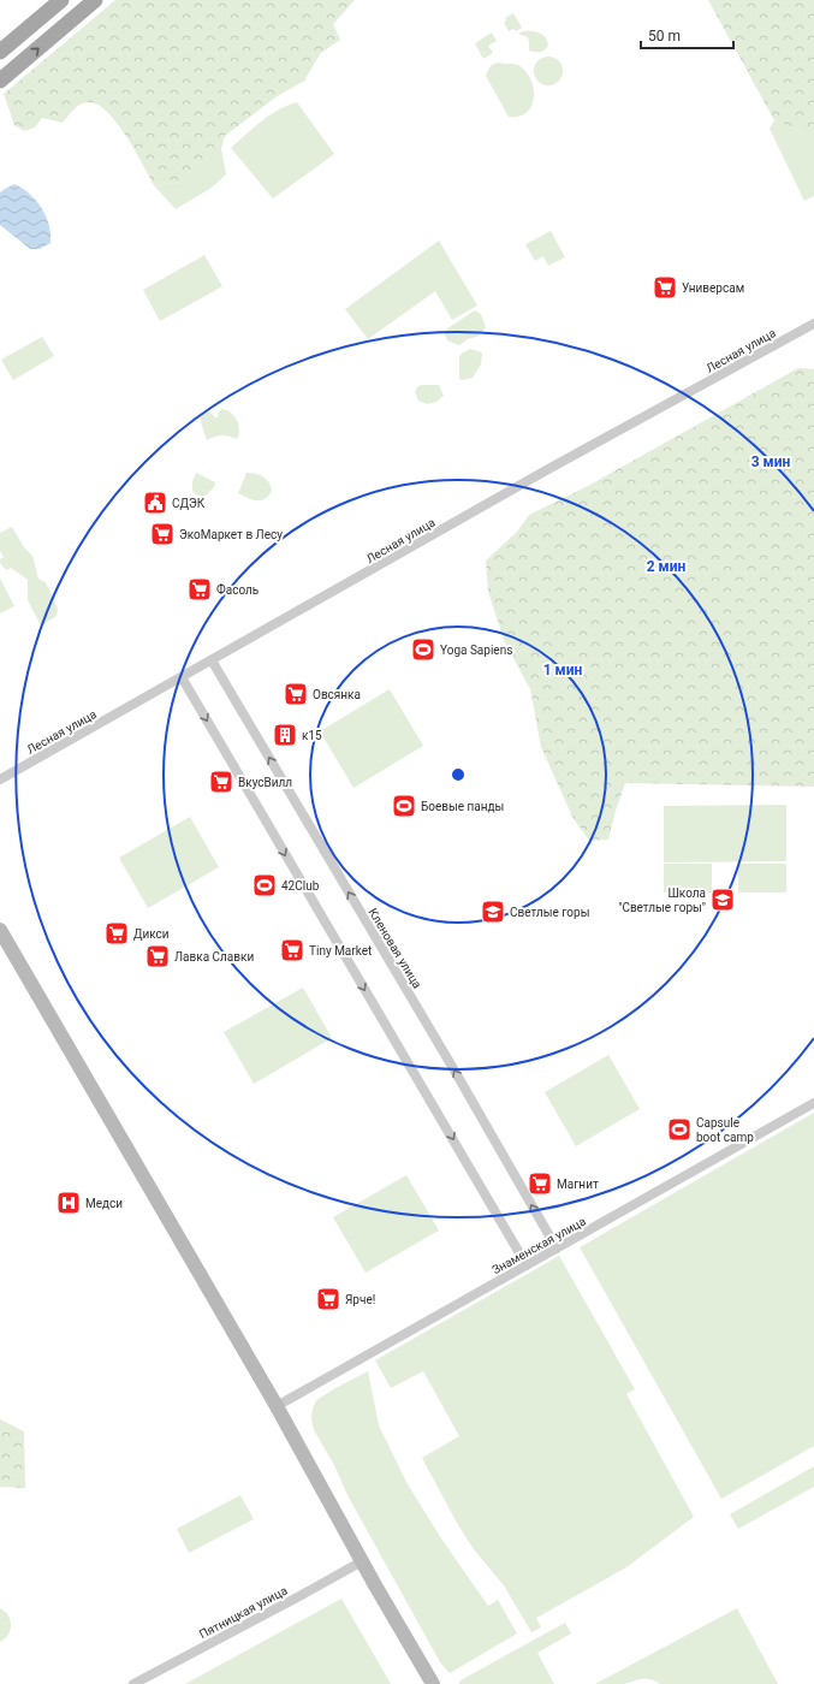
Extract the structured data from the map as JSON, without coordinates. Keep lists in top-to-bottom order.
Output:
{
  "streets": {
    "street": [
      "Лесная улица",
      "Кленовая улица",
      "Знаменская улица",
      "Пятницкая улица"
    ]
  },
  "crossings": [
    ["Лесная улица", "Кленовая улица"],
    ["Кленовая улица", "Знаменская улица"]
  ],
  "places": {
    "supermarket": [
      "Универсам",
      "ЭкоМаркет в Лесу",
      "Фасоль",
      "Овсянка",
      "ВкусВилл",
      "Дикси",
      "Tiny Market",
      "Лавка Славки",
      "Магнит",
      "Ярче!"
    ],
    "public building": ["СДЭК"],
    "sports": [
      "Yoga Sapiens",
      "Боевые панды",
      "42Club",
      "Capsule boot camp"
    ],
    "building": ["к15"],
    "school or university": ["Школа \"Светлые горы\"", "Светлые горы"],
    "hospital": ["Медси"]
  },
  "scale_bar": "50 m",
  "rings": ["3 мин", "2 мин", "1 мин"]
}
